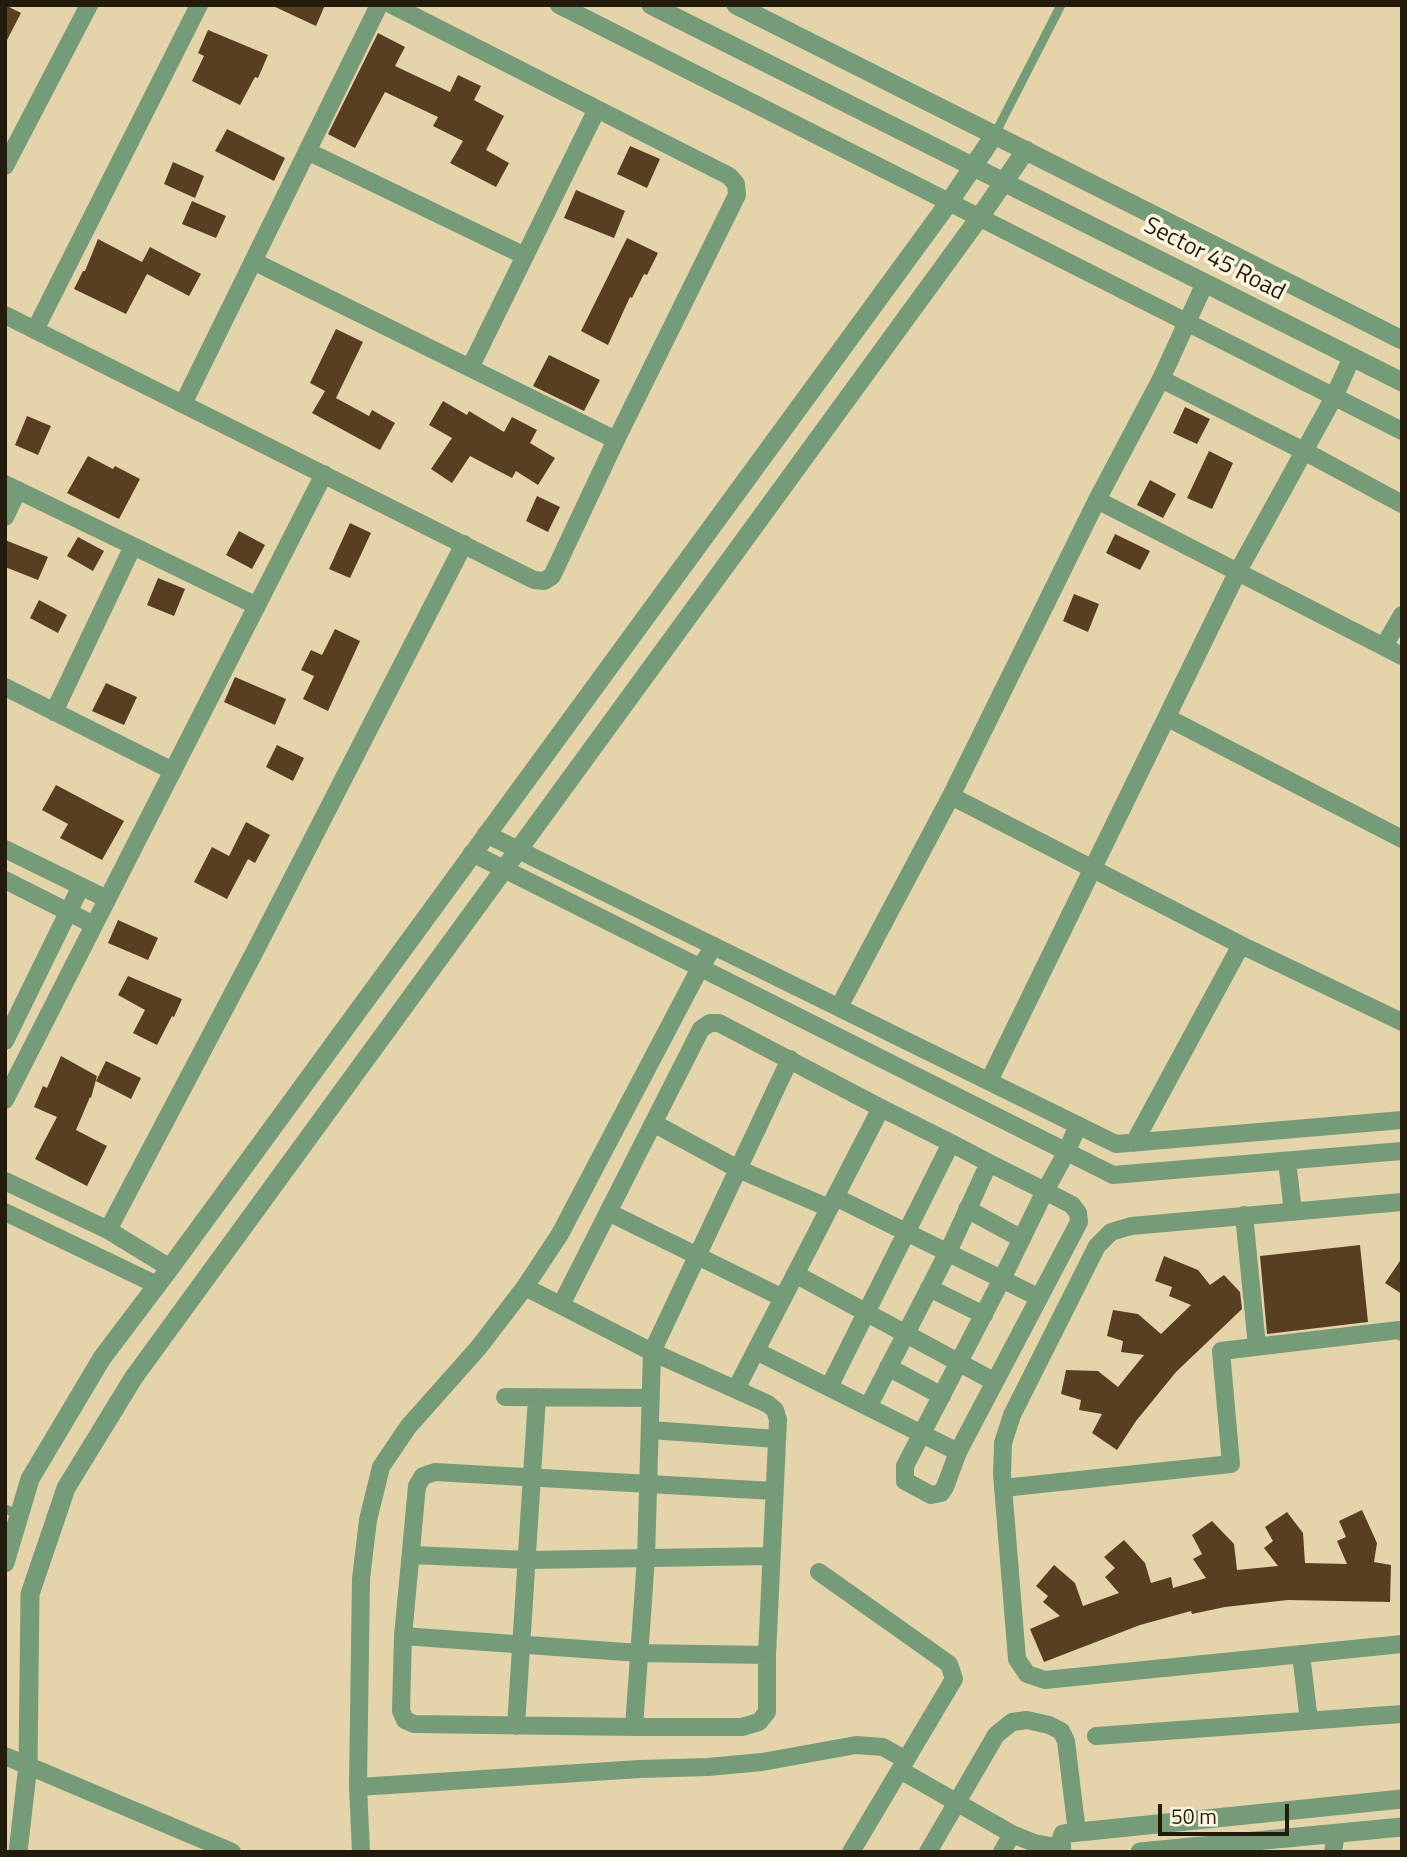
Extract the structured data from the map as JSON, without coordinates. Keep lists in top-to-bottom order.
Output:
{
  "streets": {
    "street": ["Sector 45 Road"]
  },
  "scale_bar": "50 m"
}
